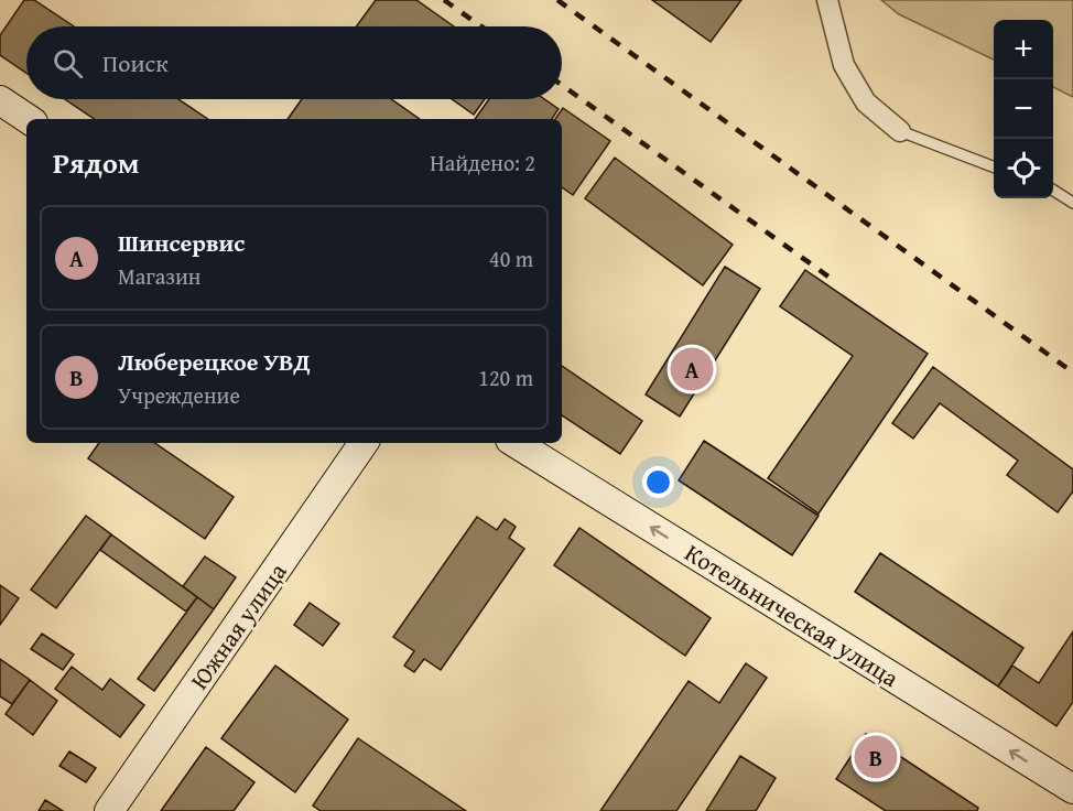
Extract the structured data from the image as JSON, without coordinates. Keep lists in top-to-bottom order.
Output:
{
  "streets": {
    "street": ["Котельническая улица", "Южная улица"]
  },
  "one_way": ["Котельническая улица"],
  "page": {
    "map_buttons": ["+", "−"],
    "search": "Поиск",
    "heading": ["Рядом", "Найдено: 2"],
    "list": [
      {
        "mark": "A",
        "name": "Шинсервис",
        "note": "Магазин",
        "value": "40 m"
      },
      {
        "mark": "B",
        "name": "Люберецкое УВД",
        "note": "Учреждение",
        "value": "120 m"
      }
    ],
    "pins": ["A", "B"]
  }
}
